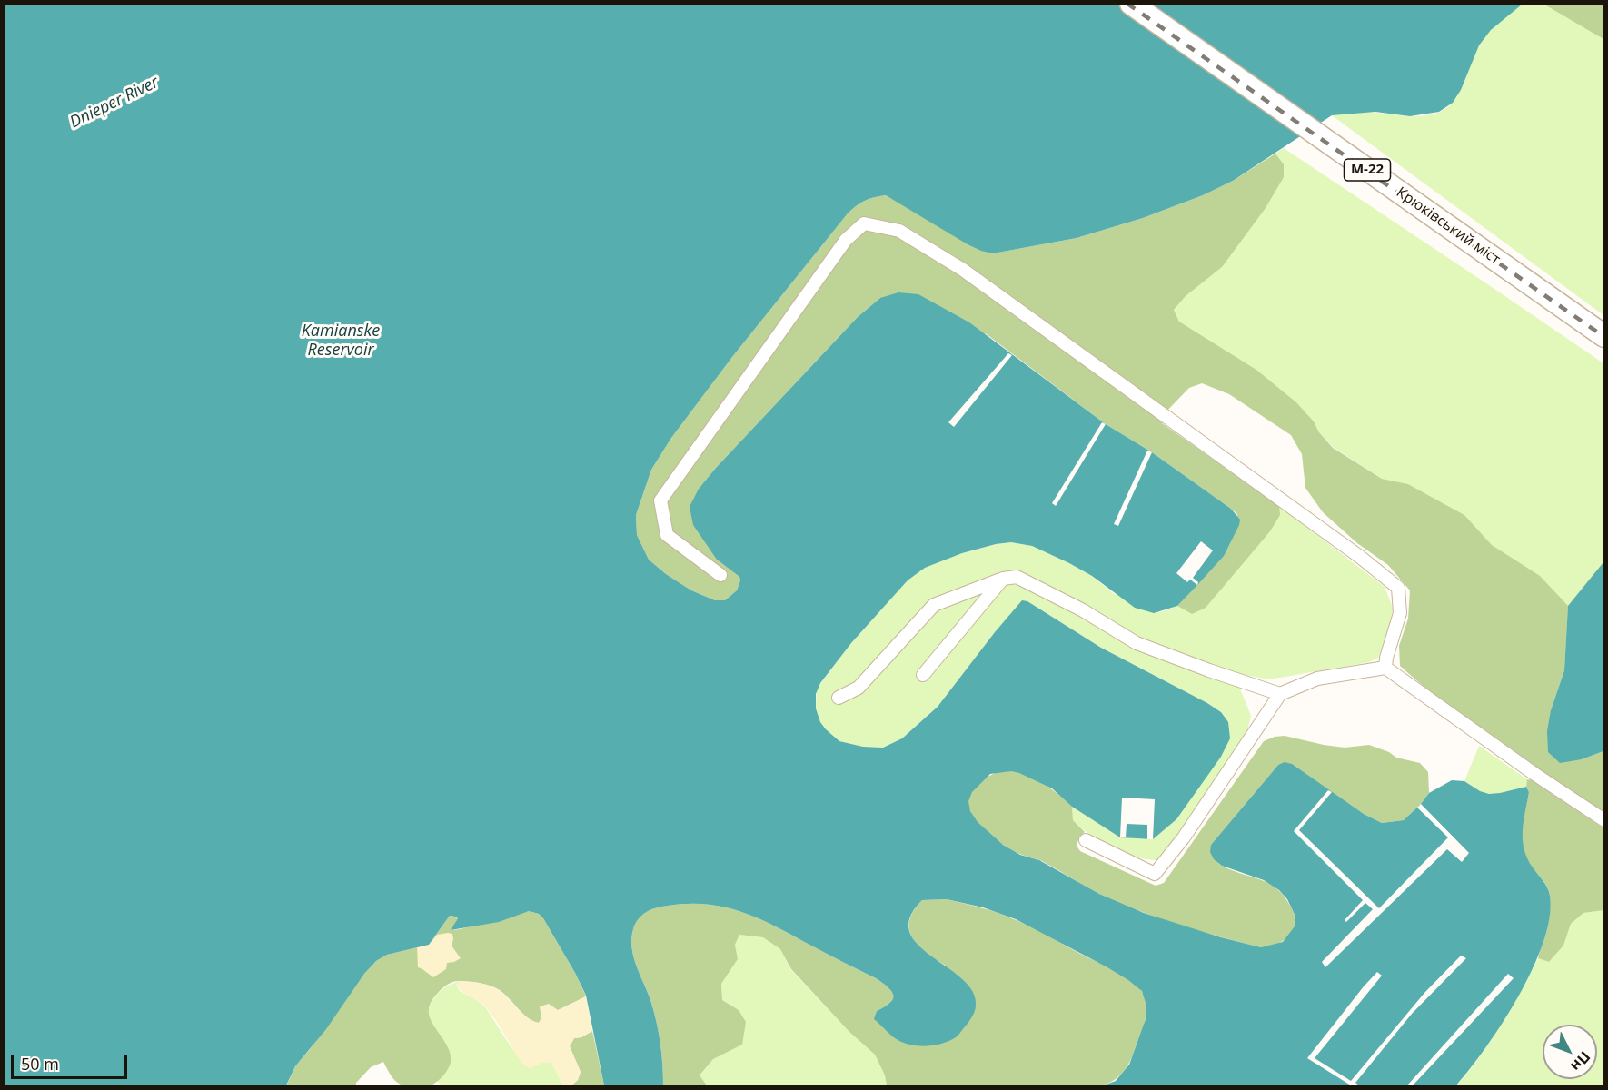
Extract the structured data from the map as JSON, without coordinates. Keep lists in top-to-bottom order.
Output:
{
  "streets": {
    "highway": ["М-22", "Крюківський міст"]
  },
  "water": ["Dnieper River", "Kamianske Reservoir"],
  "scale_bar": "50 m",
  "north": "bottom right"
}
